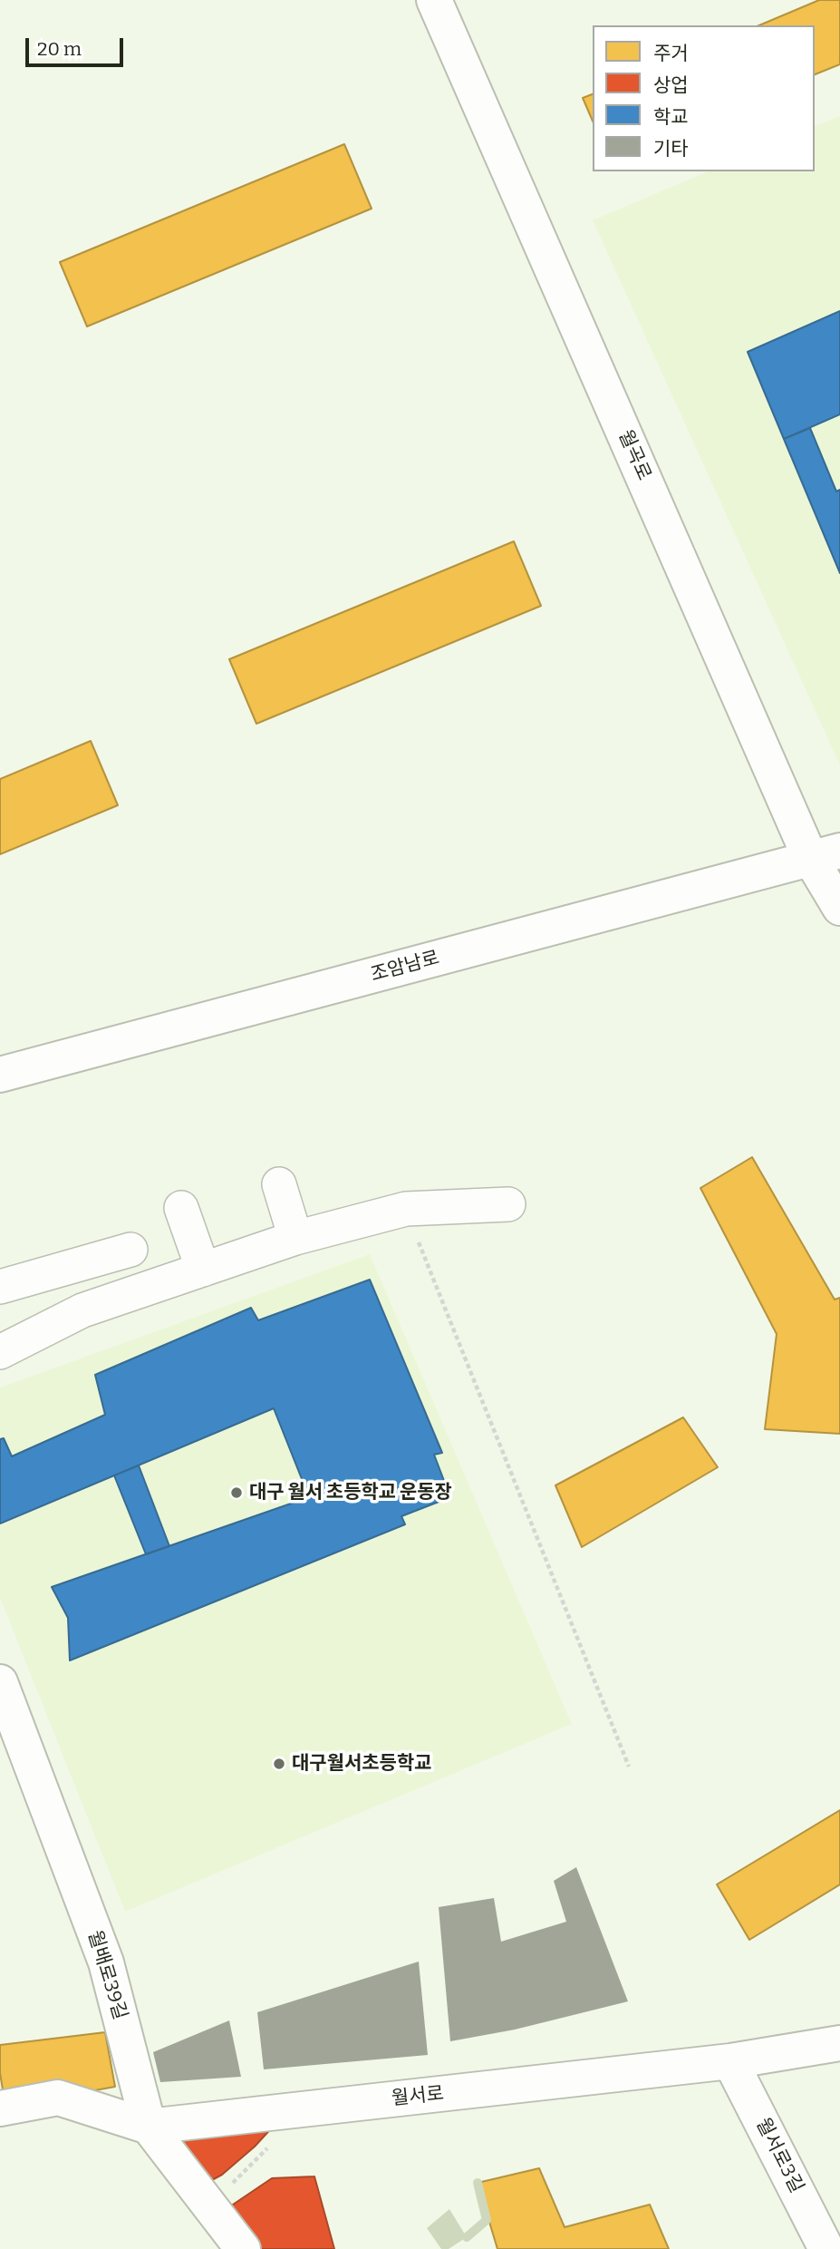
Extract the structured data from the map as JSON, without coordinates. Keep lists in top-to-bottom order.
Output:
{
  "streets": {
    "main road": [
      "월곡로",
      "조암남로",
      "월배로39길",
      "월서로",
      "월서로3길"
    ]
  },
  "crossings": [
    ["월곡로", "조암남로"],
    ["월배로39길", "월서로"],
    ["월서로", "월서로3길"]
  ],
  "places": ["대구 월서 초등학교 운동장", "대구월서초등학교"],
  "legend": [
    "주거",
    "상업",
    "학교",
    "기타"
  ],
  "scale_bar": "20 m"
}
